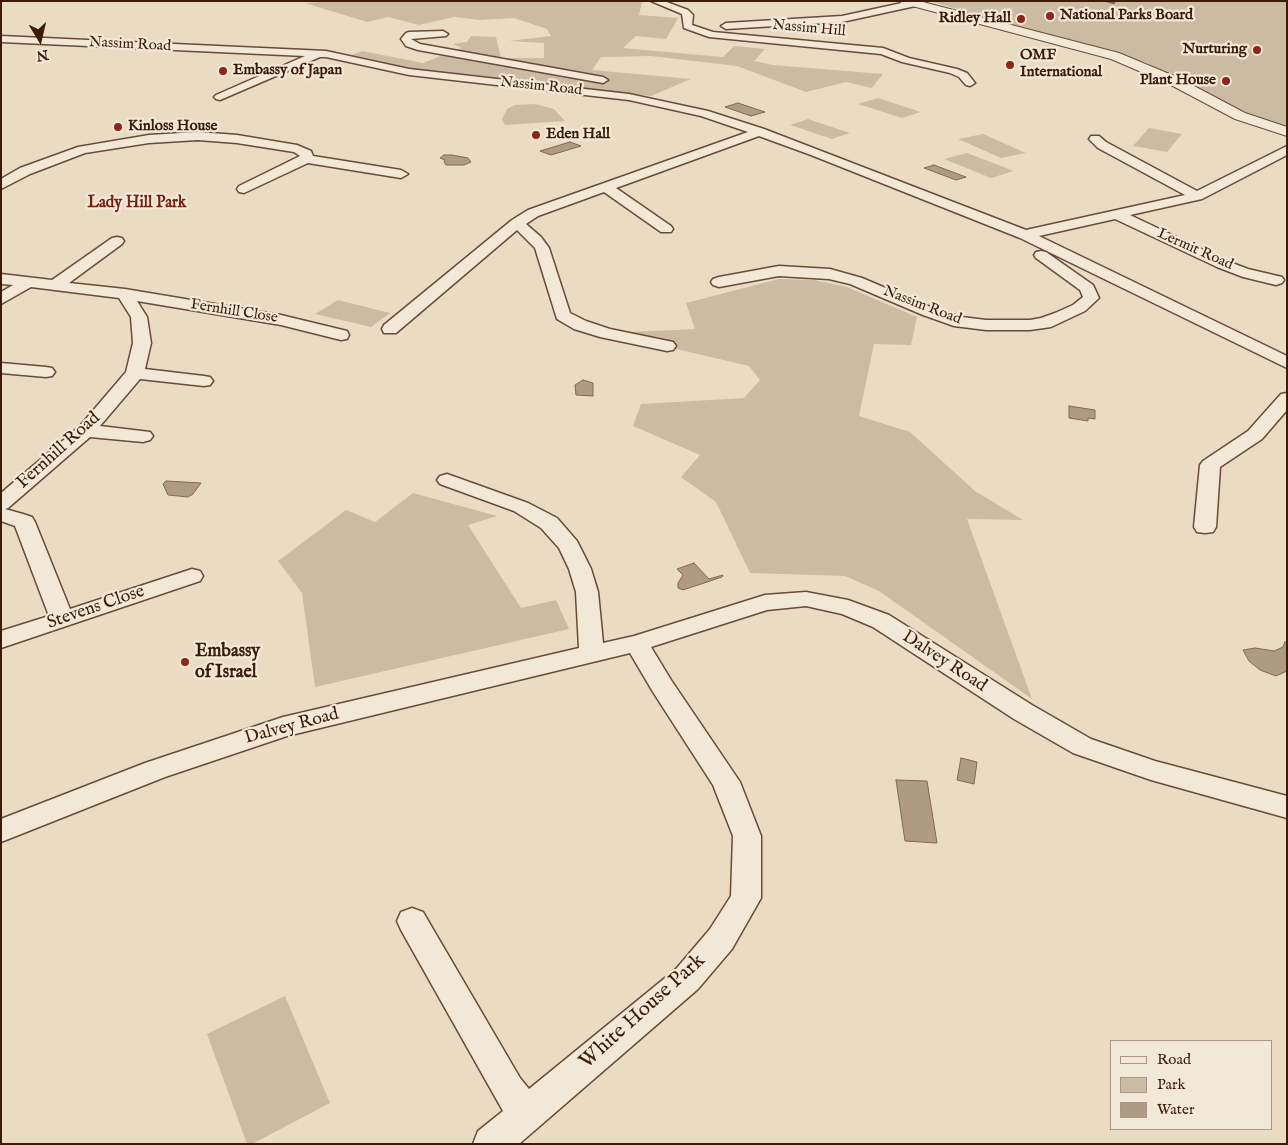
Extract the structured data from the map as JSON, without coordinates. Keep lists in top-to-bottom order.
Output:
{
  "streets": {
    "street": [
      "Nassim Hill",
      "Nassim Road",
      "Lermit Road",
      "Fernhill Close",
      "Fernhill Road",
      "Stevens Close",
      "Dalvey Road",
      "White House Park"
    ]
  },
  "crossings": [
    ["Nassim Road", "Lermit Road"],
    ["Fernhill Close", "Fernhill Road"],
    ["Dalvey Road", "White House Park"]
  ],
  "districts": ["Lady Hill Park"],
  "places": [
    "National Parks Board",
    "Ridley Hall",
    "Nurturing",
    "OMF International",
    "Embassy of Japan",
    "Plant House",
    "Kinloss House",
    "Eden Hall",
    "Embassy of Israel"
  ],
  "legend": ["Road", "Park", "Water"],
  "north": "bottom"
}
